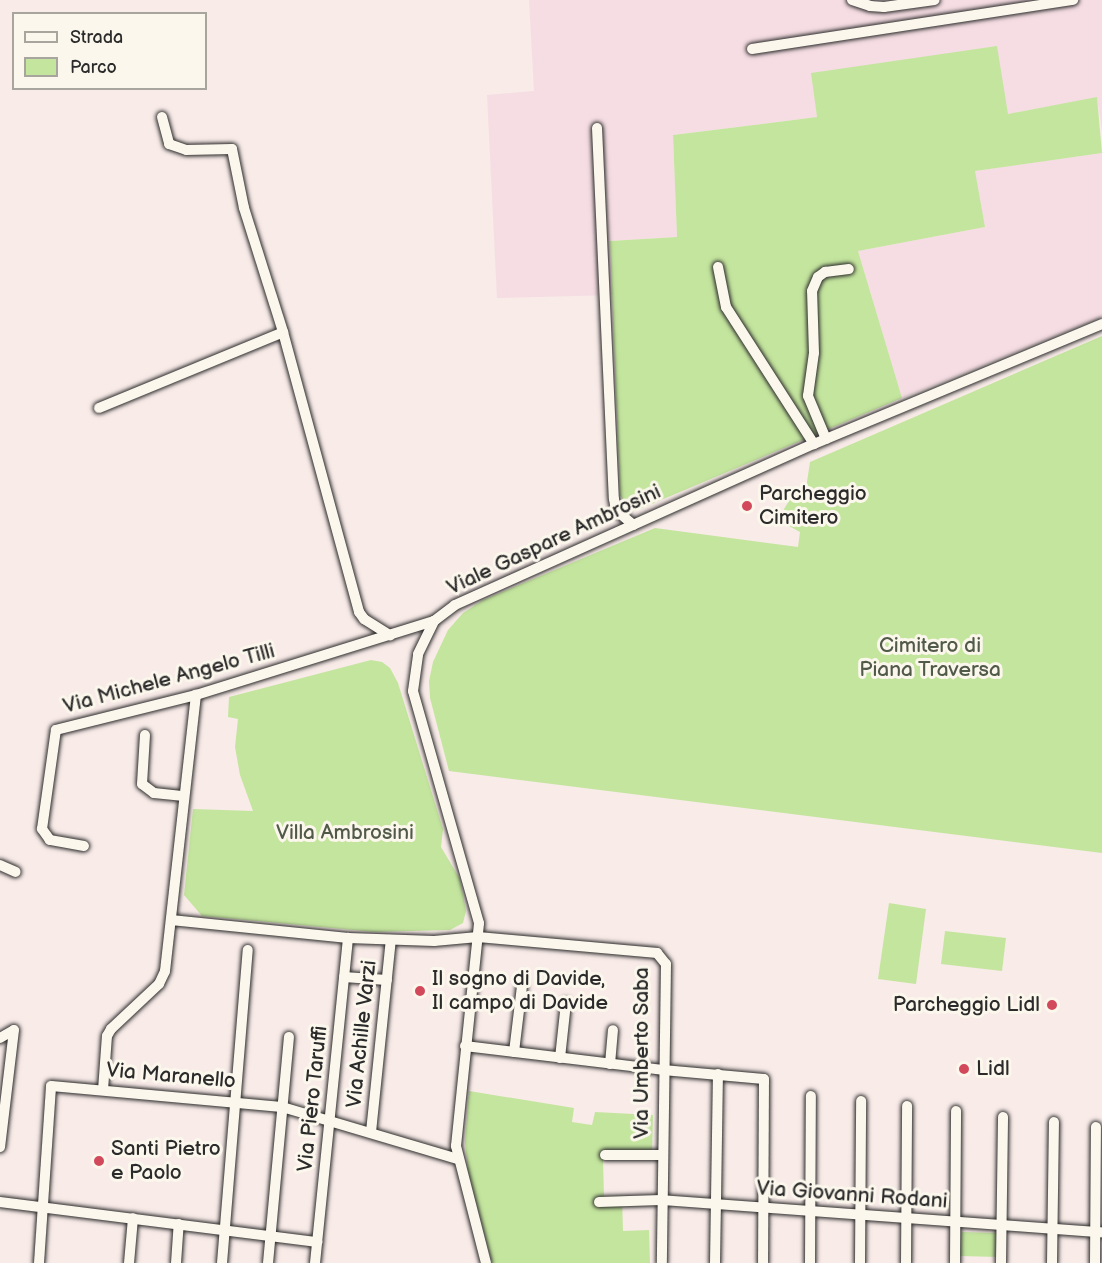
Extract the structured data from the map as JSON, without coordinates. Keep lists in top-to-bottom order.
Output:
{
  "streets": {
    "street": [
      "Viale Gaspare Ambrosini",
      "Via Michele Angelo Tilli",
      "Via Achille Varzi",
      "Via Umberto Saba",
      "Via Maranello",
      "Via Piero Taruffi",
      "Via Giovanni Rodani"
    ]
  },
  "crossings": [
    ["Viale Gaspare Ambrosini", "Via Michele Angelo Tilli"],
    ["Viale Gaspare Ambrosini", "Via Umberto Saba"],
    ["Viale Gaspare Ambrosini", "Via Maranello"],
    ["Via Achille Varzi", "Via Umberto Saba"],
    ["Via Achille Varzi", "Via Maranello"],
    ["Via Umberto Saba", "Via Piero Taruffi"],
    ["Via Umberto Saba", "Via Giovanni Rodani"],
    ["Via Maranello", "Via Piero Taruffi"]
  ],
  "parks": ["Cimitero di Piana Traversa", "Villa Ambrosini"],
  "places": [
    "Parcheggio Cimitero",
    "Il sogno di Davide, Il campo di Davide",
    "Parcheggio Lidl",
    "Lidl",
    "Santi Pietro e Paolo"
  ],
  "legend": ["Strada", "Parco"]
}
